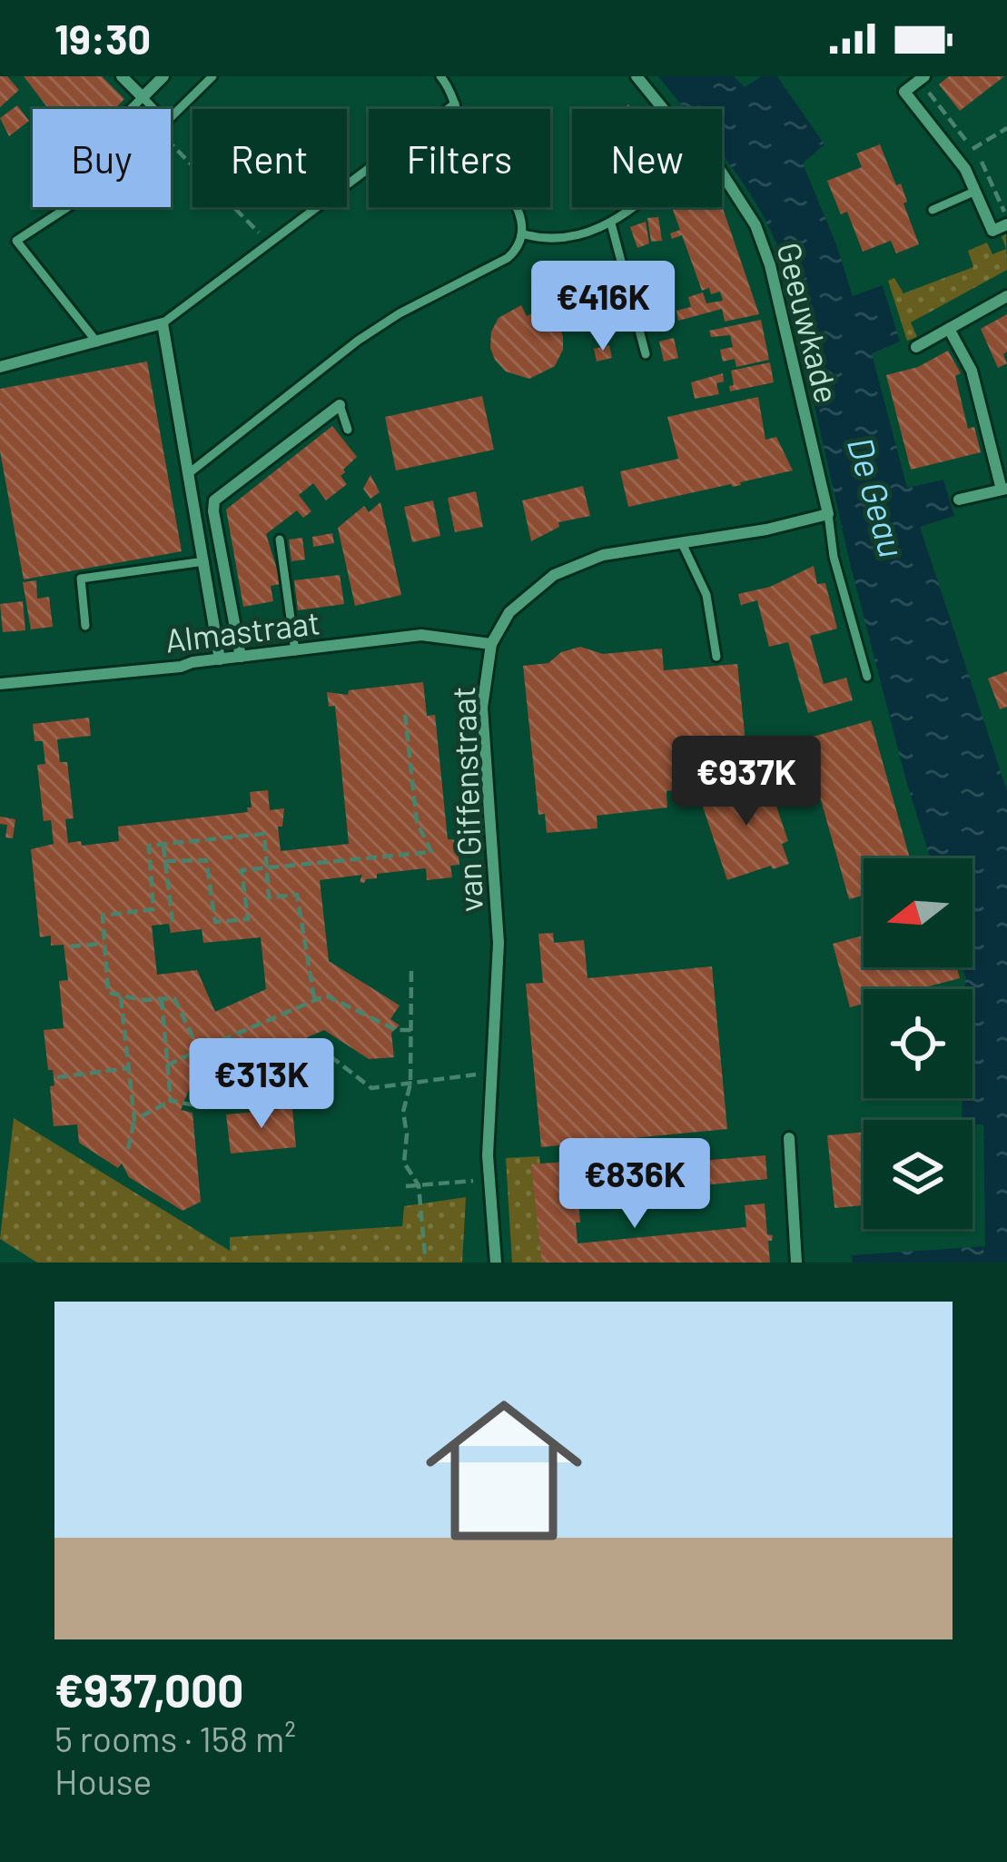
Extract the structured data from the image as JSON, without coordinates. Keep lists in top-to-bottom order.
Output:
{
  "streets": {
    "street": ["Geeuwkade", "Almastraat", "van Giffenstraat"]
  },
  "crossings": [
    ["Geeuwkade", "van Giffenstraat"],
    ["Almastraat", "van Giffenstraat"]
  ],
  "water": ["De Geau"],
  "north": "left",
  "page": {
    "status": "19:30",
    "chip": [
      "Buy",
      "Rent",
      "Filters",
      "New"
    ],
    "price": [
      "€416K",
      "€937K",
      "€313K",
      "€836K"
    ],
    "list": [
      {
        "name": "€937,000",
        "note": "5 rooms · 158 m² · House"
      }
    ]
  }
}
